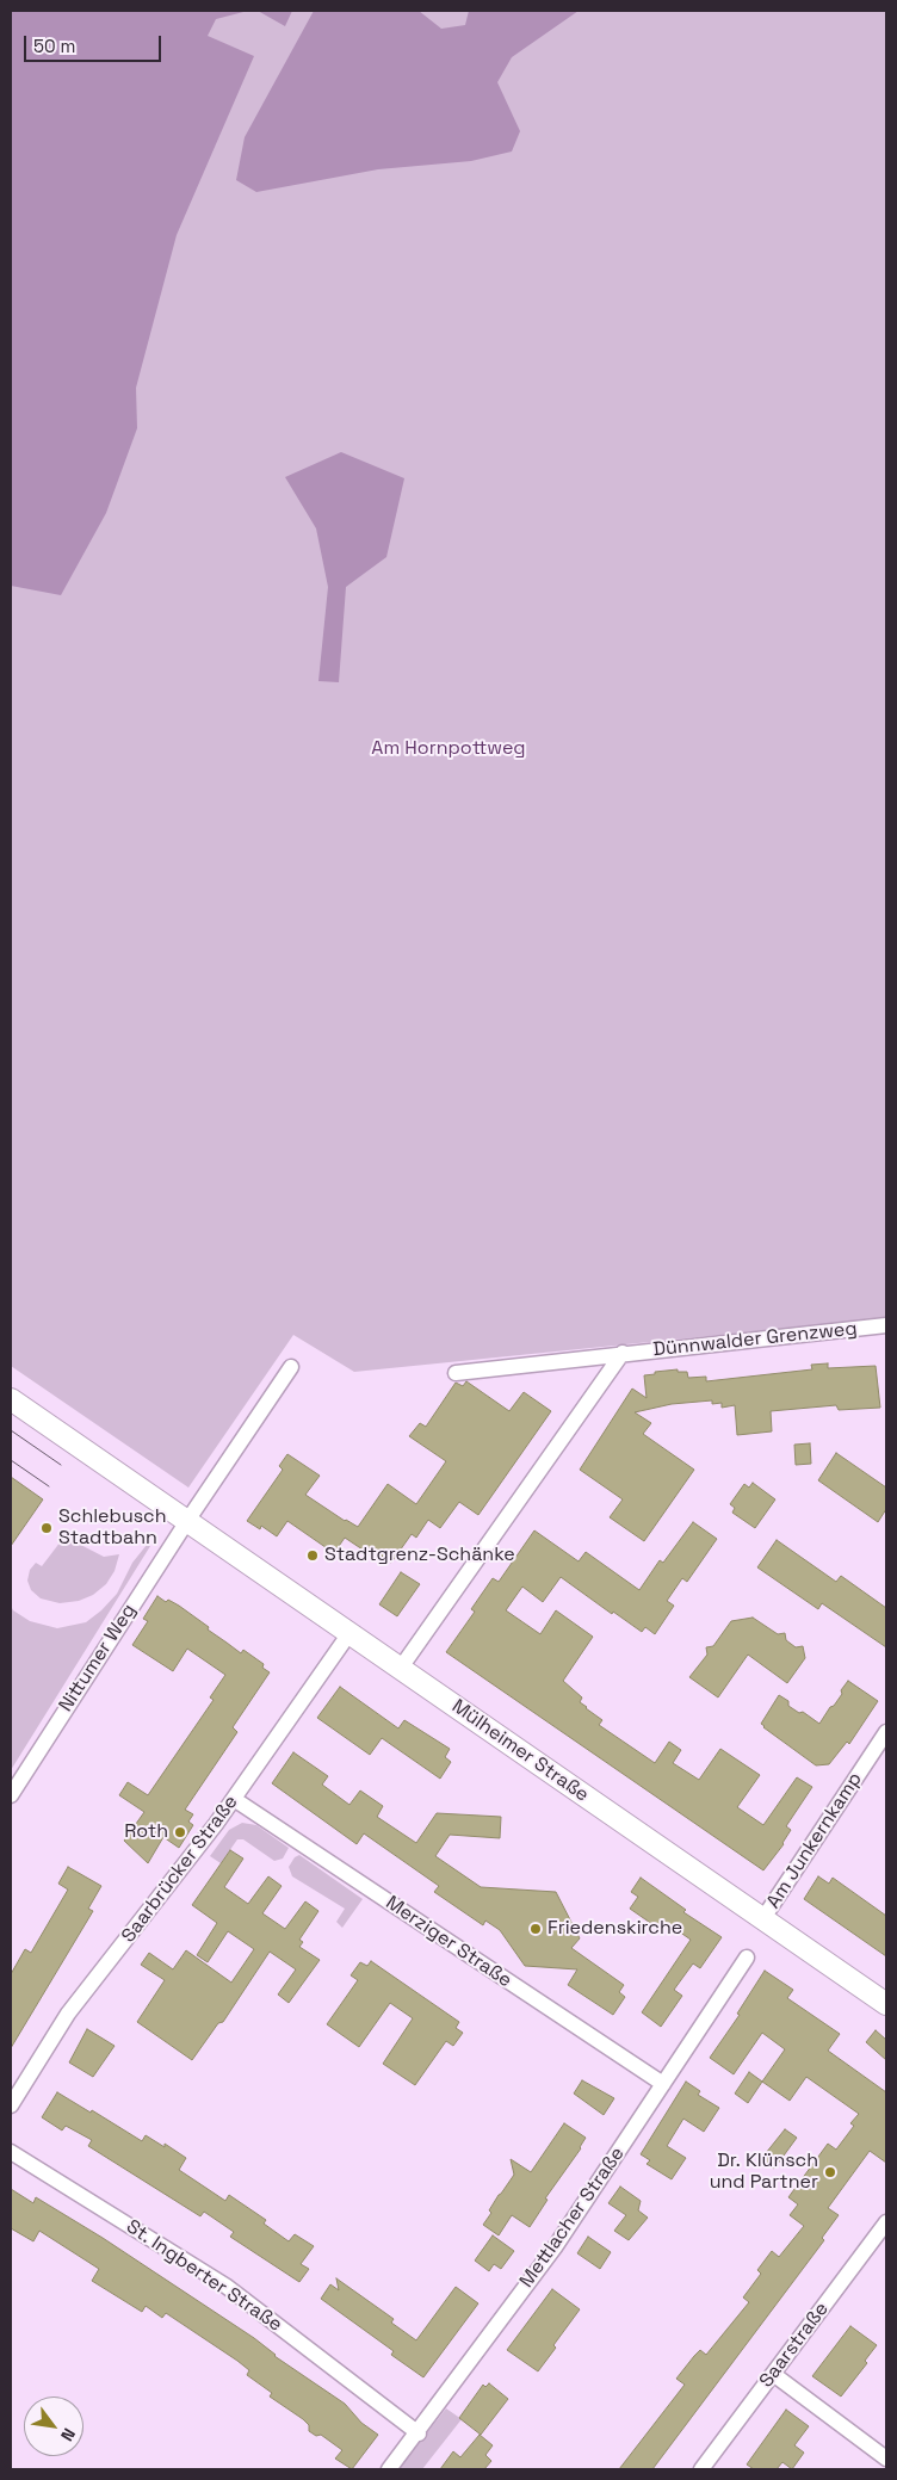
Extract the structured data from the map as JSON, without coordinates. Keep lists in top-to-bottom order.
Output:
{
  "streets": {
    "main road": ["Mülheimer Straße"],
    "street": [
      "Dünnwalder Grenzweg",
      "Nittumer Weg",
      "Am Junkernkamp",
      "Saarbrücker Straße",
      "Merziger Straße",
      "Mettlacher Straße",
      "St. Ingberter Straße",
      "Saarstraße"
    ]
  },
  "crossings": [
    ["Nittumer Weg", "Mülheimer Straße"],
    ["Mülheimer Straße", "Am Junkernkamp"],
    ["Mülheimer Straße", "Saarbrücker Straße"],
    ["Saarbrücker Straße", "Merziger Straße"],
    ["Merziger Straße", "Mettlacher Straße"],
    ["Mettlacher Straße", "St. Ingberter Straße"]
  ],
  "parks": ["Am Hornpottweg"],
  "places": [
    "Schlebusch Stadtbahn",
    "Stadtgrenz-Schänke",
    "Roth",
    "Friedenskirche",
    "Dr. Klünsch und Partner"
  ],
  "scale_bar": "50 m",
  "north": "bottom right"
}
